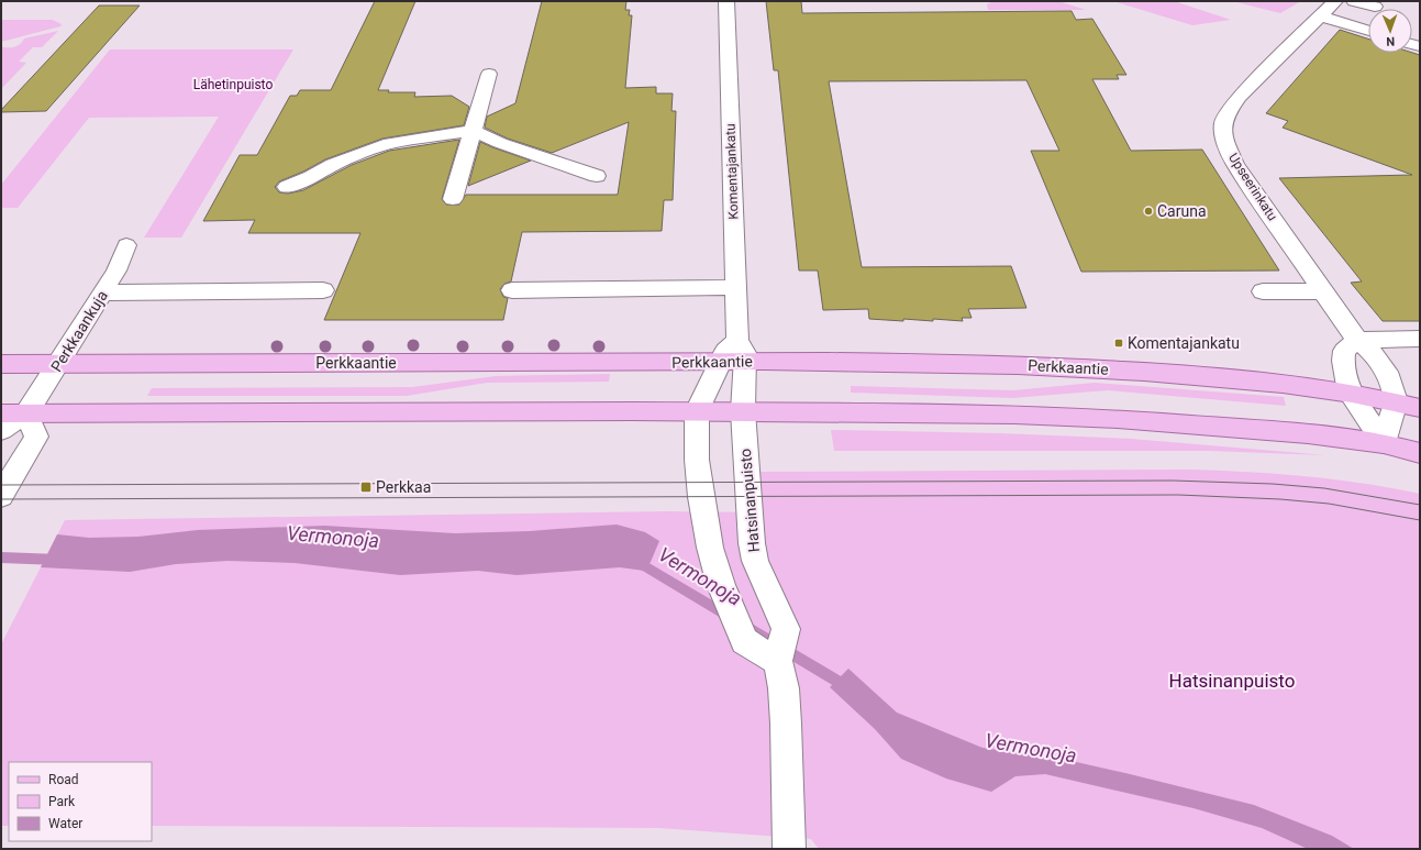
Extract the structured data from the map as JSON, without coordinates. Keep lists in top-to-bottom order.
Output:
{
  "streets": {
    "main road": ["Perkkaantie"],
    "street": [
      "Komentajankatu",
      "Upseerinkatu",
      "Perkkaankuja",
      "Hatsinanpuisto"
    ]
  },
  "crossings": [
    ["Komentajankatu", "Perkkaantie"],
    ["Komentajankatu", "Hatsinanpuisto"],
    ["Upseerinkatu", "Perkkaantie"],
    ["Perkkaankuja", "Perkkaantie"],
    ["Perkkaantie", "Hatsinanpuisto"]
  ],
  "water": ["Vermonoja"],
  "parks": ["Lähetinpuisto", "Hatsinanpuisto"],
  "places": {
    "other": ["Caruna"],
    "transit": ["Komentajankatu", "Perkkaa"]
  },
  "legend": ["Road", "Park", "Water"],
  "north": "bottom"
}
